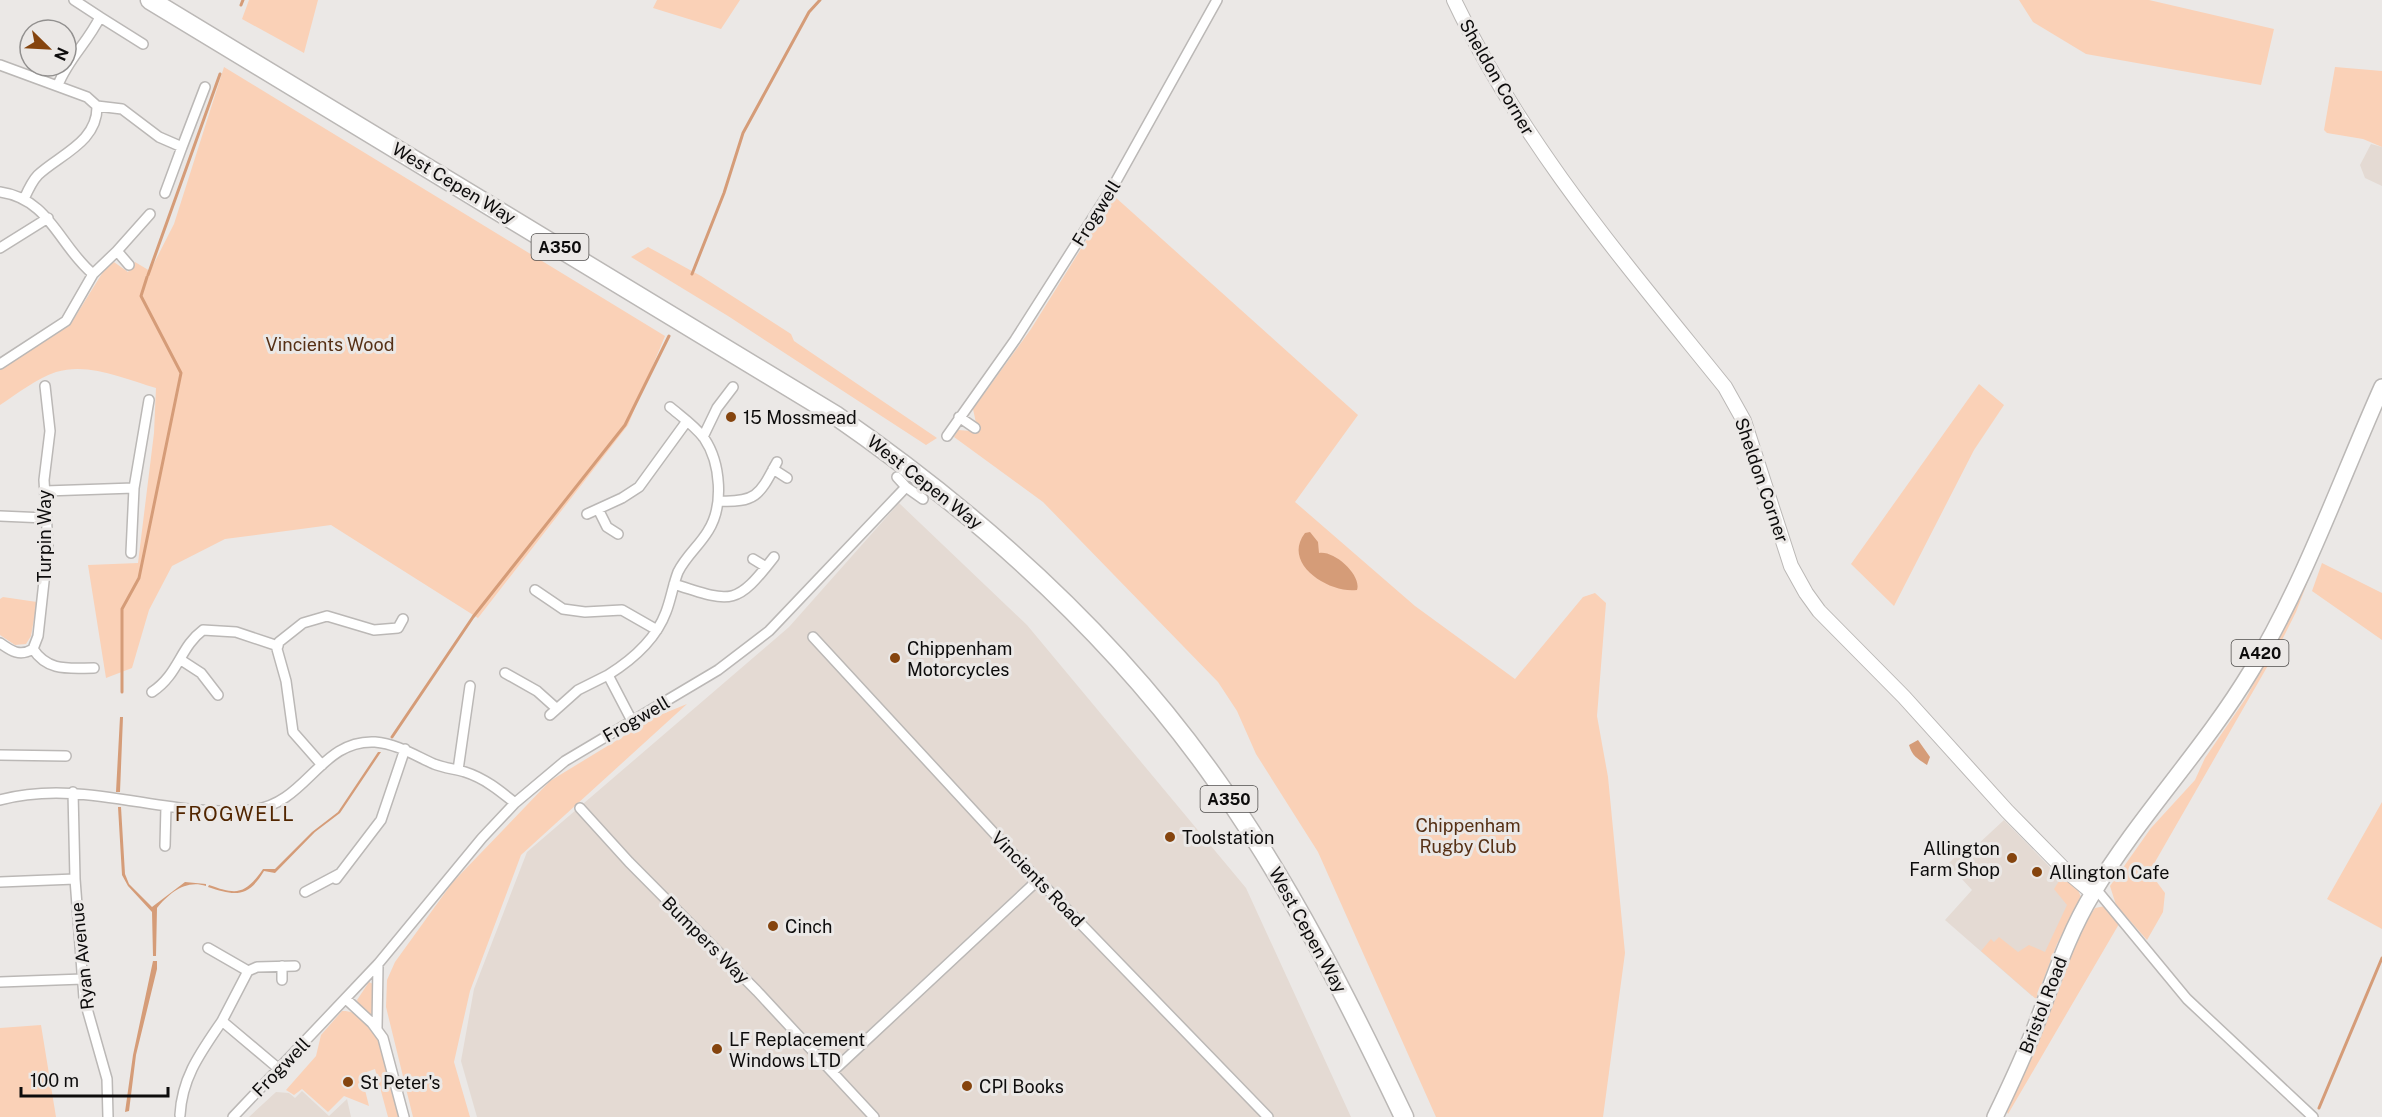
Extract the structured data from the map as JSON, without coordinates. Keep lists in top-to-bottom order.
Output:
{
  "streets": {
    "highway": ["West Cepen Way", "A350"],
    "main road": ["A420", "Bristol Road"],
    "street": [
      "Sheldon Corner",
      "Frogwell",
      "Turpin Way",
      "Vincients Road",
      "Bumpers Way",
      "Ryan Avenue"
    ]
  },
  "crossings": [
    ["Sheldon Corner", "A420"],
    ["Sheldon Corner", "Bristol Road"],
    ["A420", "Bristol Road"]
  ],
  "districts": ["FROGWELL"],
  "parks": ["Vincients Wood", "Chippenham Rugby Club"],
  "places": [
    "15 Mossmead",
    "Chippenham Motorcycles",
    "Toolstation",
    "Allington Farm Shop",
    "Allington Cafe",
    "Cinch",
    "LF Replacement Windows LTD",
    "St Peter's",
    "CPI Books"
  ],
  "scale_bar": "100 m",
  "north": "bottom right"
}
